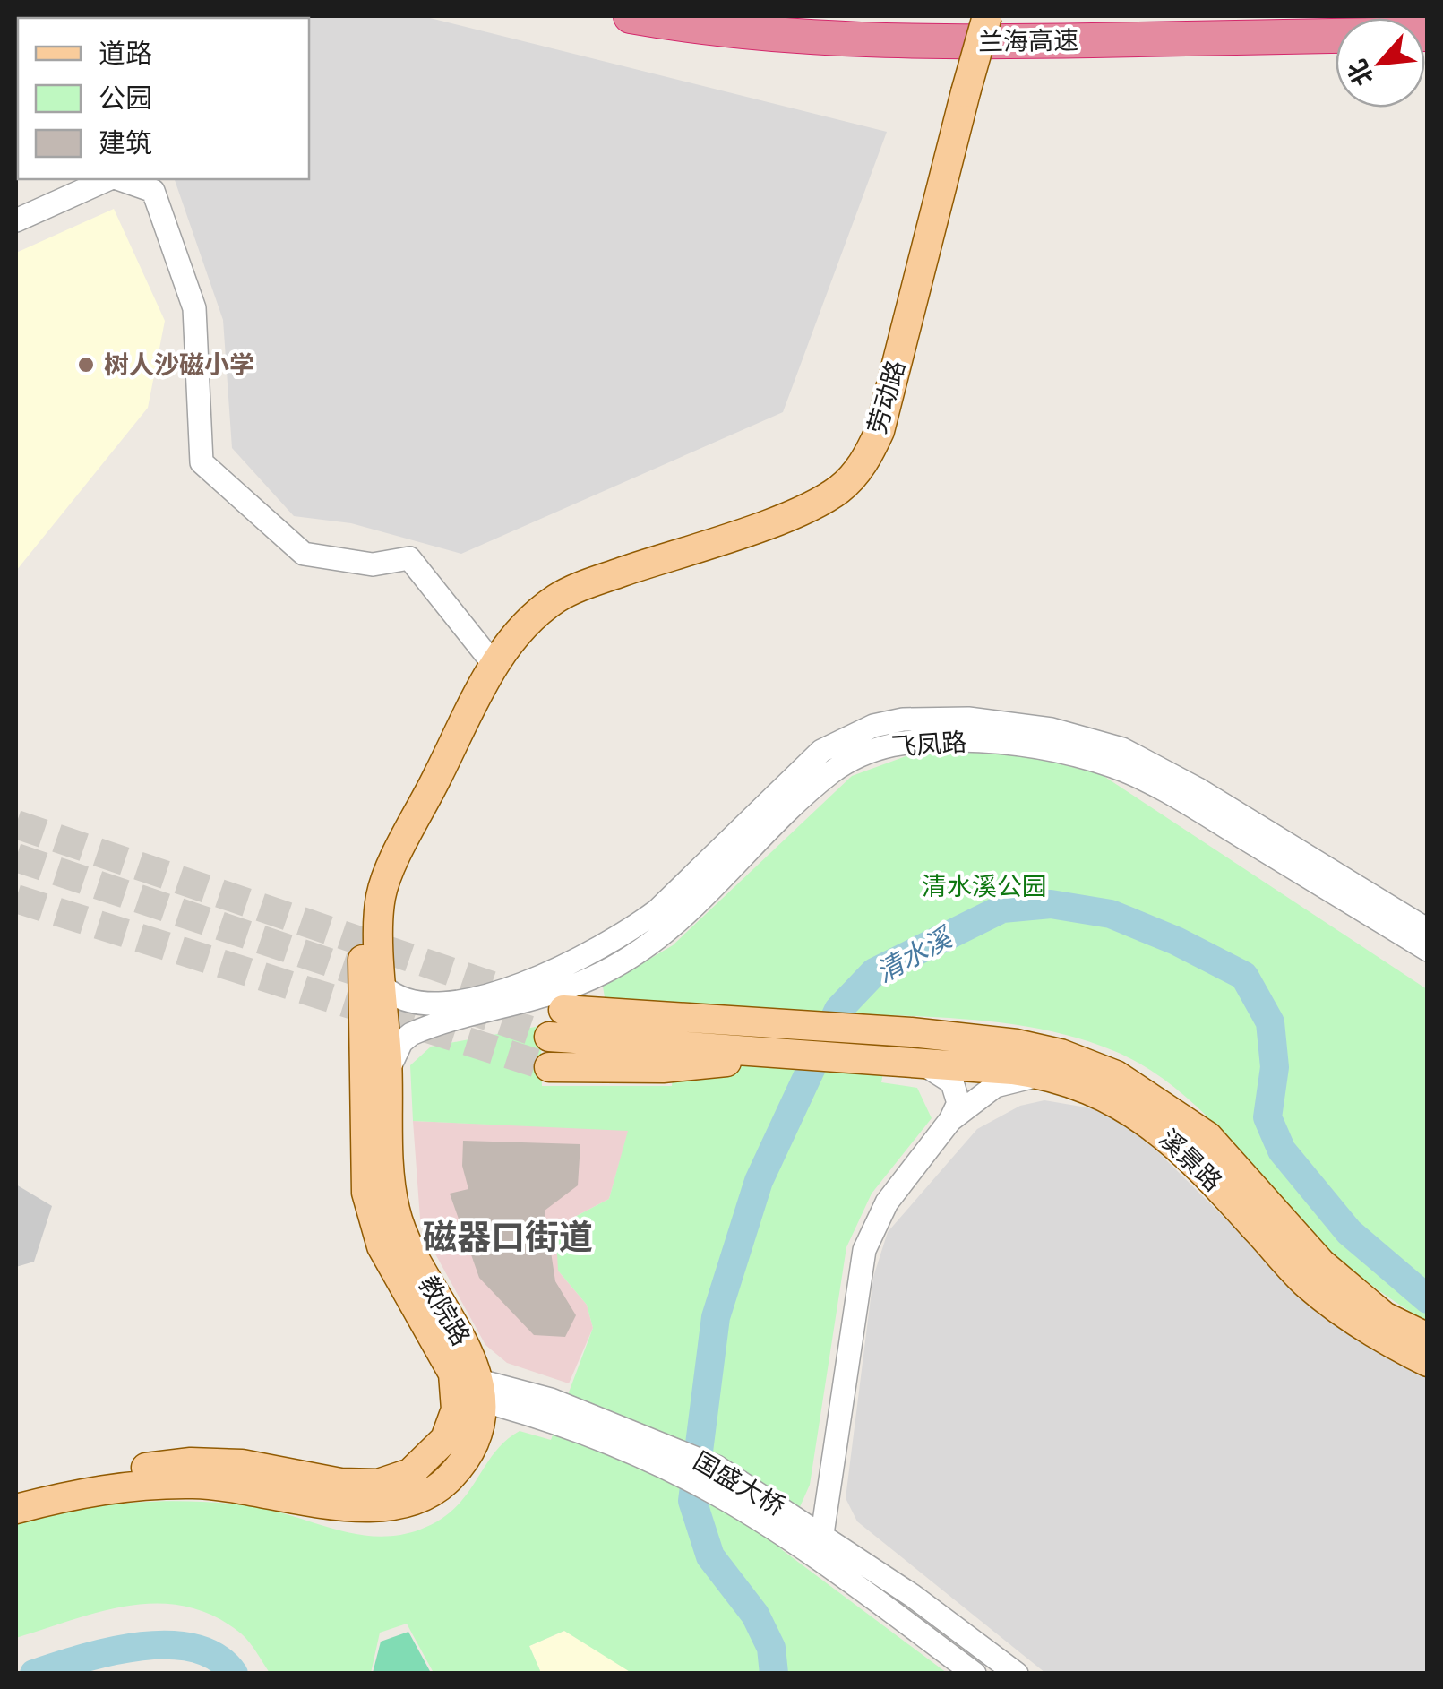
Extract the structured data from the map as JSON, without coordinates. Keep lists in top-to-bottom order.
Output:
{
  "streets": {
    "highway": ["兰海高速"],
    "main road": ["劳动路", "溪景路", "教院路"],
    "street": ["飞凤路", "国盛大桥"]
  },
  "crossings": [
    ["劳动路", "教院路"],
    ["飞凤路", "教院路"]
  ],
  "districts": ["磁器口街道"],
  "water": ["清水溪"],
  "parks": ["清水溪公园"],
  "places": ["树人沙磁小学"],
  "legend": ["道路", "公园", "建筑"],
  "north": "bottom left"
}
